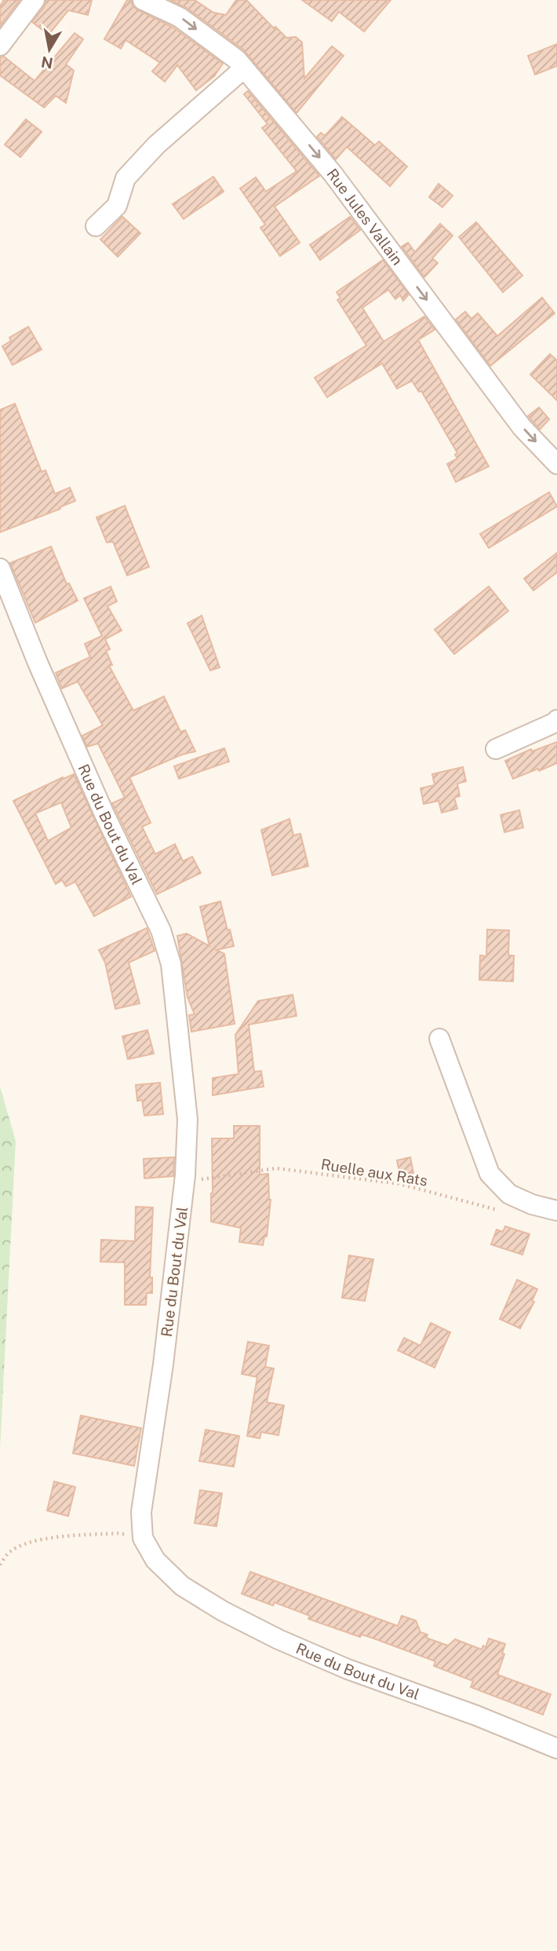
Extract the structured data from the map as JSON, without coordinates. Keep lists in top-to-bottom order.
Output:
{
  "streets": {
    "street": ["Rue Jules Vallain", "Rue du Bout du Val"],
    "path": ["Ruelle aux Rats"]
  },
  "crossings": [
    ["Rue du Bout du Val", "Ruelle aux Rats"]
  ],
  "one_way": ["Rue Jules Vallain"],
  "north": "bottom"
}
